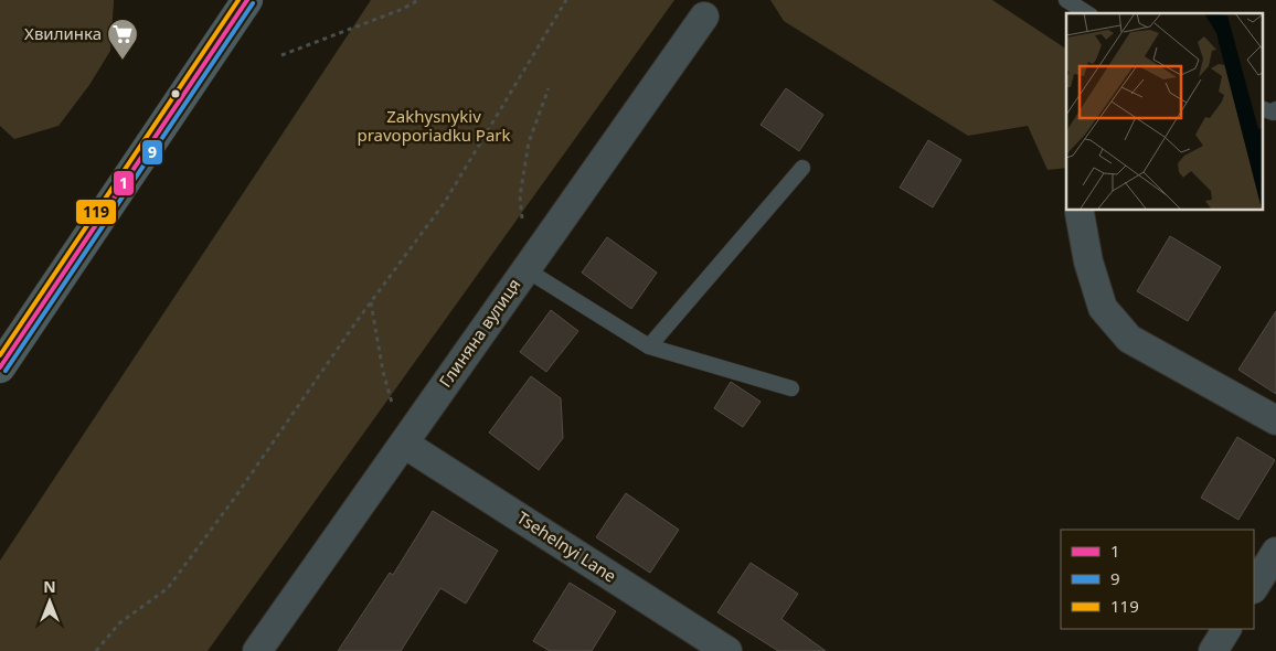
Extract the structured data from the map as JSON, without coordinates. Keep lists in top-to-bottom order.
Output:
{
  "streets": {
    "street": ["Глиняна вулиця", "Tsehelnyi Lane"]
  },
  "crossings": [
    ["Глиняна вулиця", "Tsehelnyi Lane"]
  ],
  "parks": ["Zakhysnykiv pravoporiadku Park"],
  "places": {
    "supermarket": ["Хвилинка"]
  },
  "lines": ["transit line 1", "transit line 119", "transit line 9"],
  "legend": ["1", "9", "119"],
  "north": "top"
}
